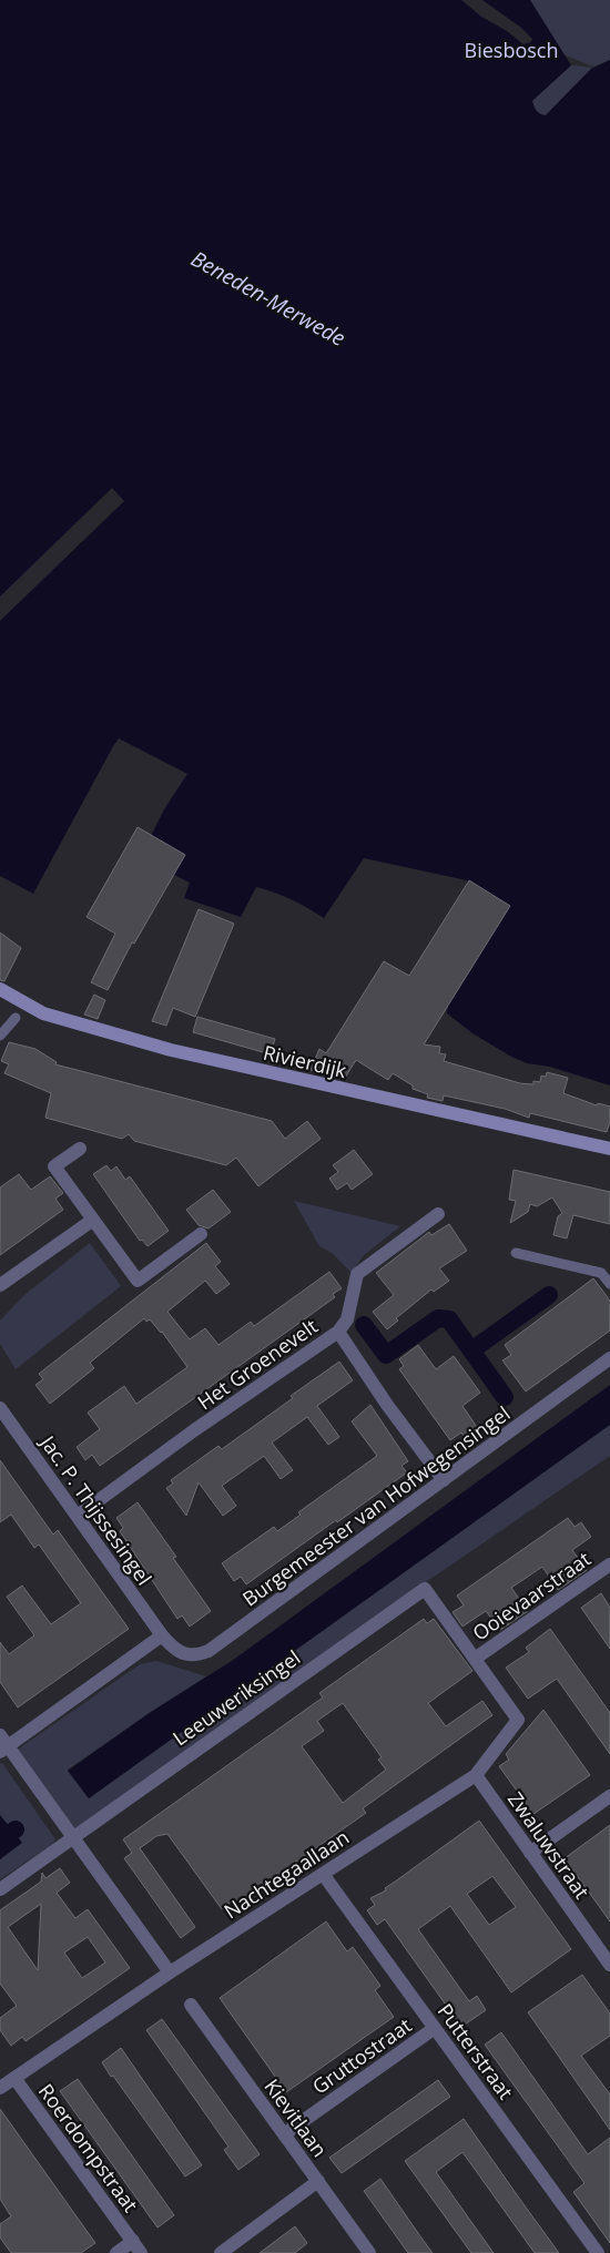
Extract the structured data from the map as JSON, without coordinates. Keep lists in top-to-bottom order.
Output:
{
  "streets": {
    "street": [
      "Rivierdijk",
      "Het Groenevelt",
      "Burgemeester van Hofwegensingel",
      "Jac. P. Thijssesingel",
      "Ooievaarstraat",
      "Leeuweriksingel",
      "Zwaluwstraat",
      "Nachtegaallaan",
      "Putterstraat",
      "Gruttostraat",
      "Kievitlaan",
      "Roerdompstraat"
    ]
  },
  "crossings": [
    ["Het Groenevelt", "Burgemeester van Hofwegensingel"],
    ["Het Groenevelt", "Jac. P. Thijssesingel"],
    ["Burgemeester van Hofwegensingel", "Jac. P. Thijssesingel"],
    ["Ooievaarstraat", "Leeuweriksingel"],
    ["Ooievaarstraat", "Nachtegaallaan"],
    ["Leeuweriksingel", "Nachtegaallaan"],
    ["Zwaluwstraat", "Nachtegaallaan"],
    ["Nachtegaallaan", "Putterstraat"],
    ["Nachtegaallaan", "Roerdompstraat"],
    ["Putterstraat", "Gruttostraat"],
    ["Gruttostraat", "Kievitlaan"]
  ],
  "water": ["Beneden-Merwede"],
  "parks": ["Biesbosch"]
}
